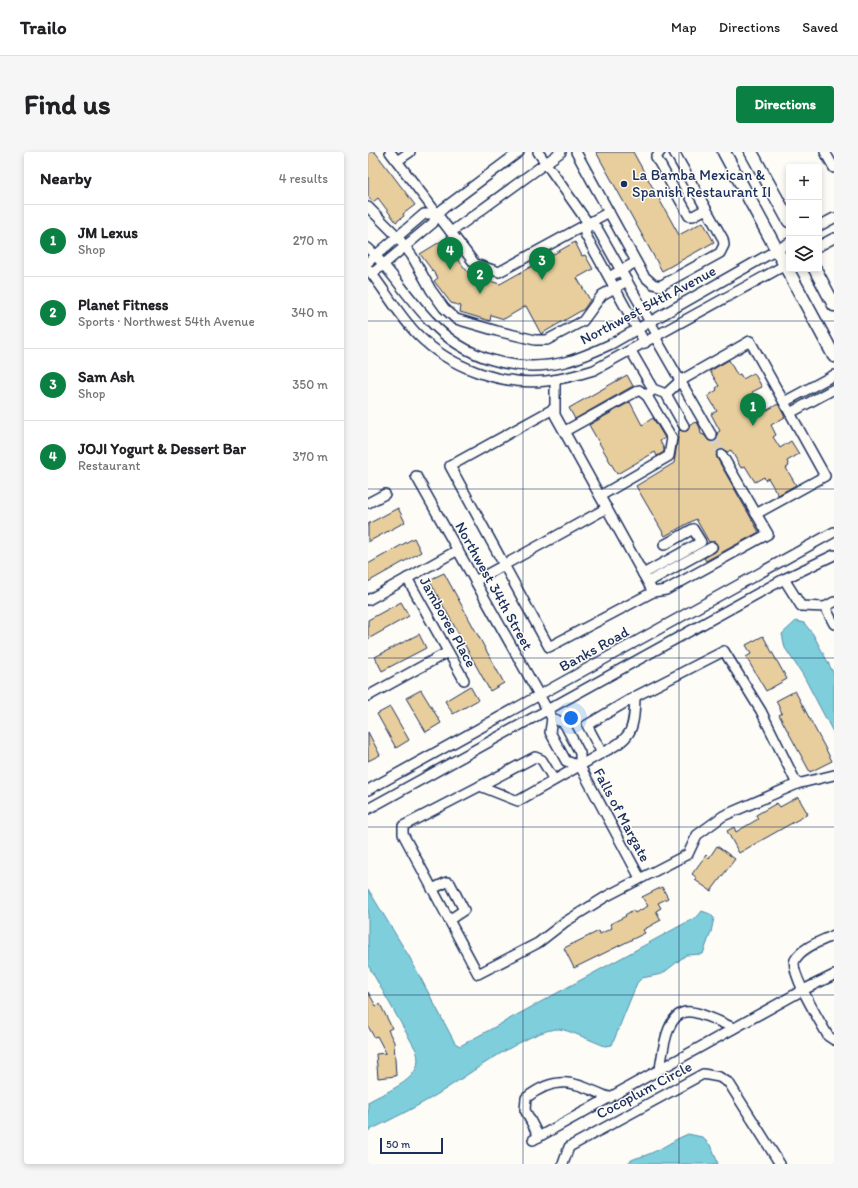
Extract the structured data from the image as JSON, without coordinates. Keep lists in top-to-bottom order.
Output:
{
  "streets": {
    "street": [
      "Northwest 54th Avenue",
      "Northwest 34th Street",
      "Jamboree Place",
      "Banks Road",
      "Falls of Margate",
      "Cocoplum Circle"
    ]
  },
  "crossings": [
    ["Northwest 34th Street", "Banks Road"],
    ["Northwest 34th Street", "Falls of Margate"],
    ["Banks Road", "Falls of Margate"]
  ],
  "places": ["La Bamba Mexican & Spanish Restaurant II"],
  "scale_bar": "50 m",
  "page": {
    "header": "Trailo",
    "nav": ["Map", "Directions", "Saved"],
    "buttons": "Directions",
    "title": "Find us",
    "heading": ["Nearby", "4 results"],
    "map_buttons": ["+", "−"],
    "list": [
      {
        "mark": "1",
        "name": "JM Lexus",
        "note": "Shop",
        "value": "270 m"
      },
      {
        "mark": "2",
        "name": "Planet Fitness",
        "note": "Sports · Northwest 54th Avenue",
        "value": "340 m"
      },
      {
        "mark": "3",
        "name": "Sam Ash",
        "note": "Shop",
        "value": "350 m"
      },
      {
        "mark": "4",
        "name": "JOJI Yogurt & Dessert Bar",
        "note": "Restaurant",
        "value": "370 m"
      }
    ],
    "pins": [
      "4",
      "3",
      "2",
      "1"
    ],
    "scale": "50 m"
  }
}
